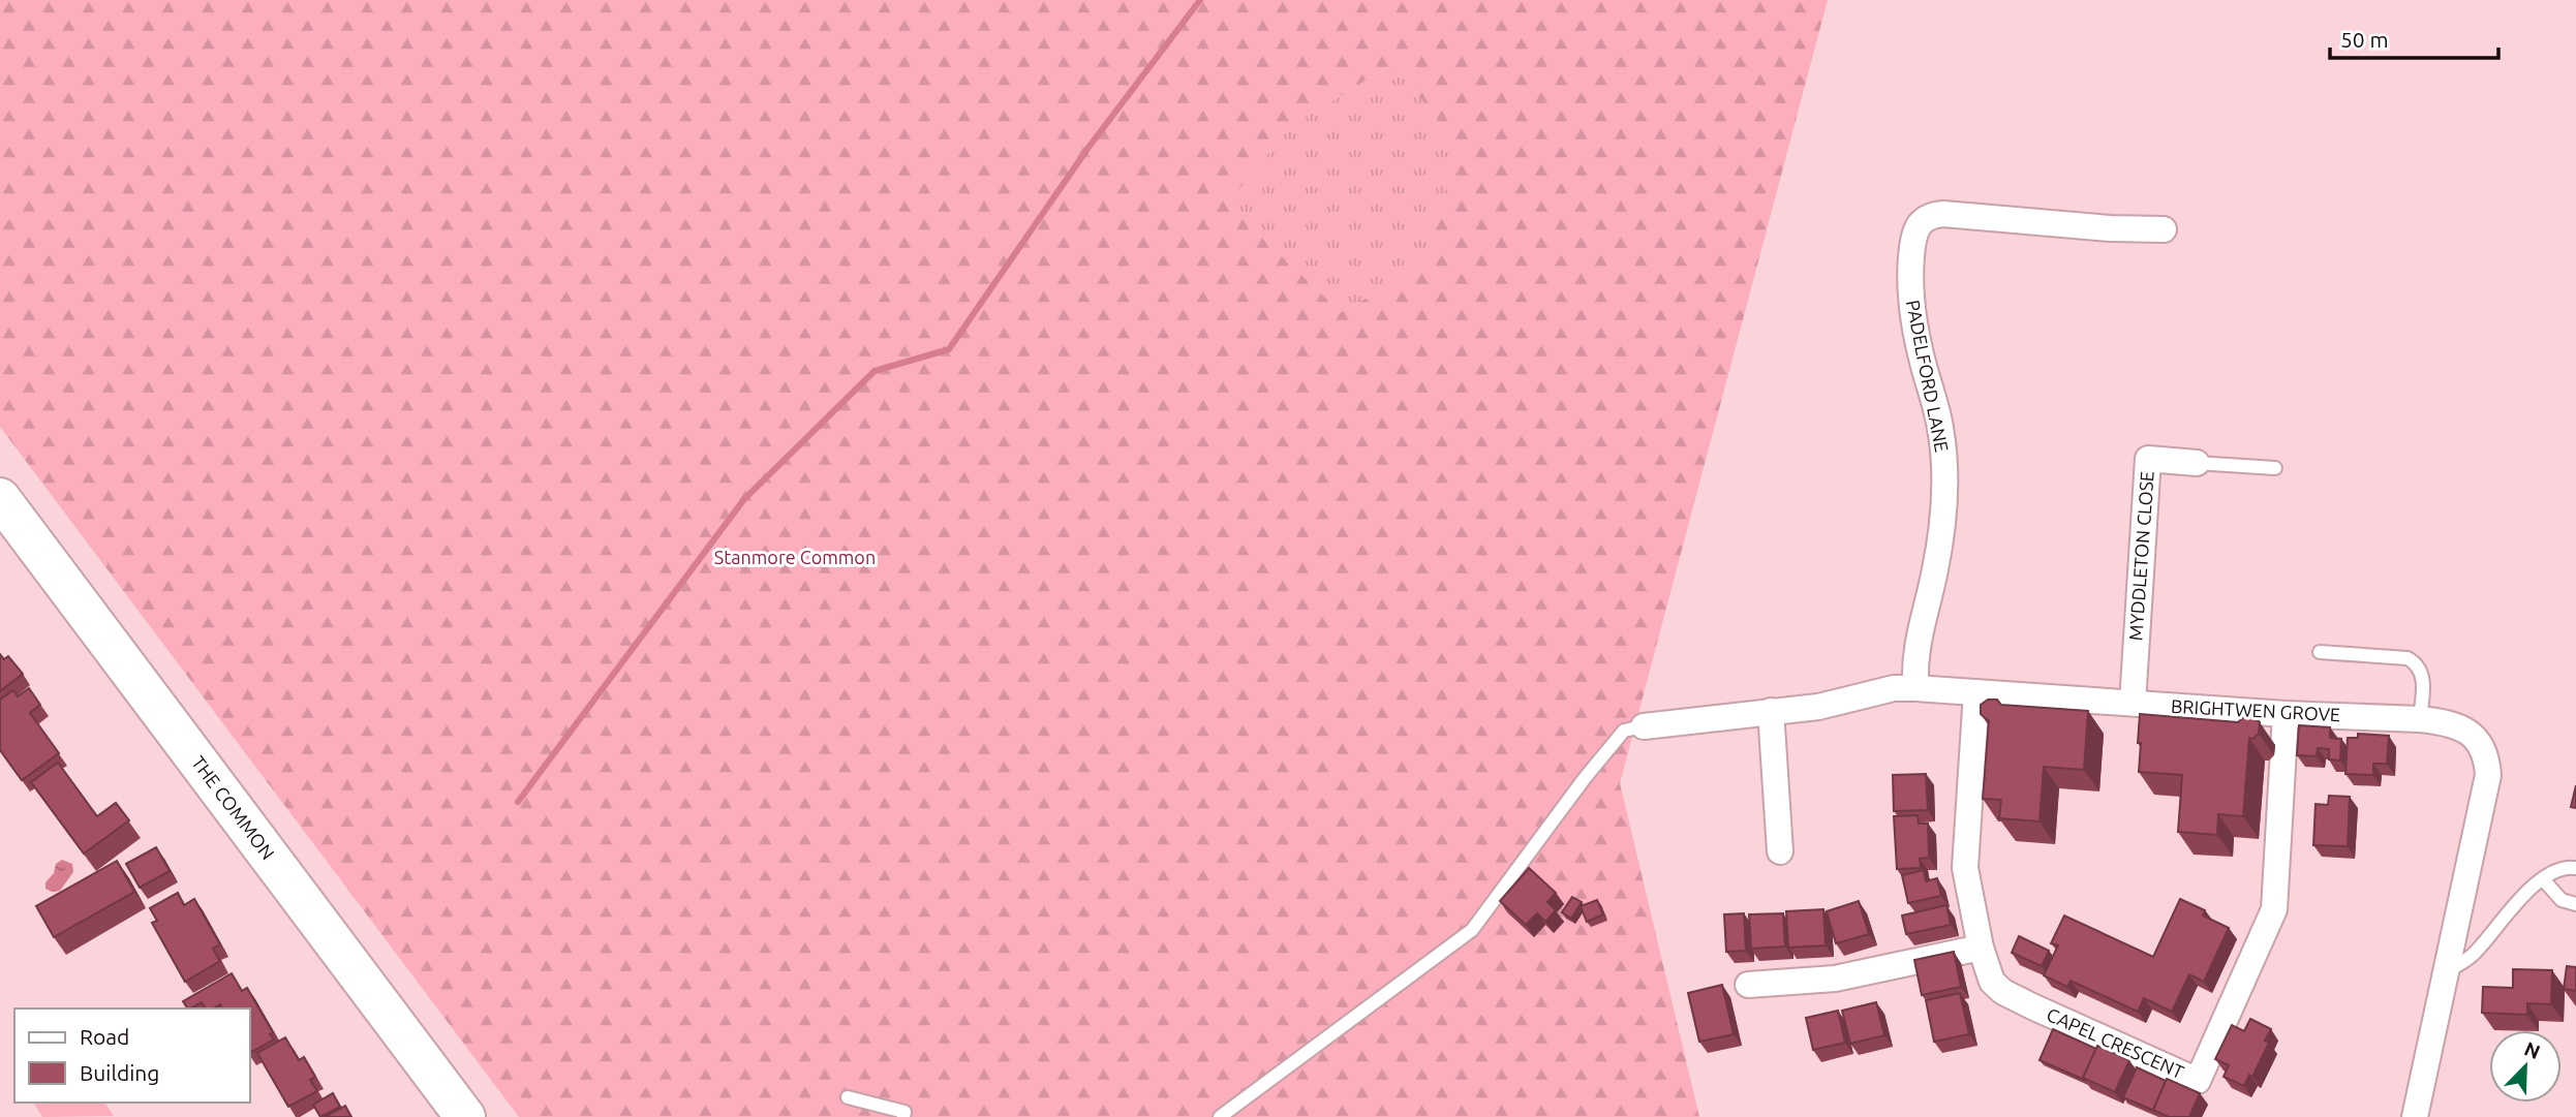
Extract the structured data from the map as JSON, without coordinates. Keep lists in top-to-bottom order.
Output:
{
  "streets": {
    "main road": ["THE COMMON"],
    "street": [
      "PADELFORD LANE",
      "MYDDLETON CLOSE",
      "BRIGHTWEN GROVE",
      "CAPEL CRESCENT"
    ]
  },
  "crossings": [
    ["PADELFORD LANE", "BRIGHTWEN GROVE"],
    ["MYDDLETON CLOSE", "BRIGHTWEN GROVE"],
    ["BRIGHTWEN GROVE", "CAPEL CRESCENT"]
  ],
  "parks": ["Stanmore Common"],
  "legend": ["Road", "Building"],
  "scale_bar": "50 m",
  "north": "top right"
}
